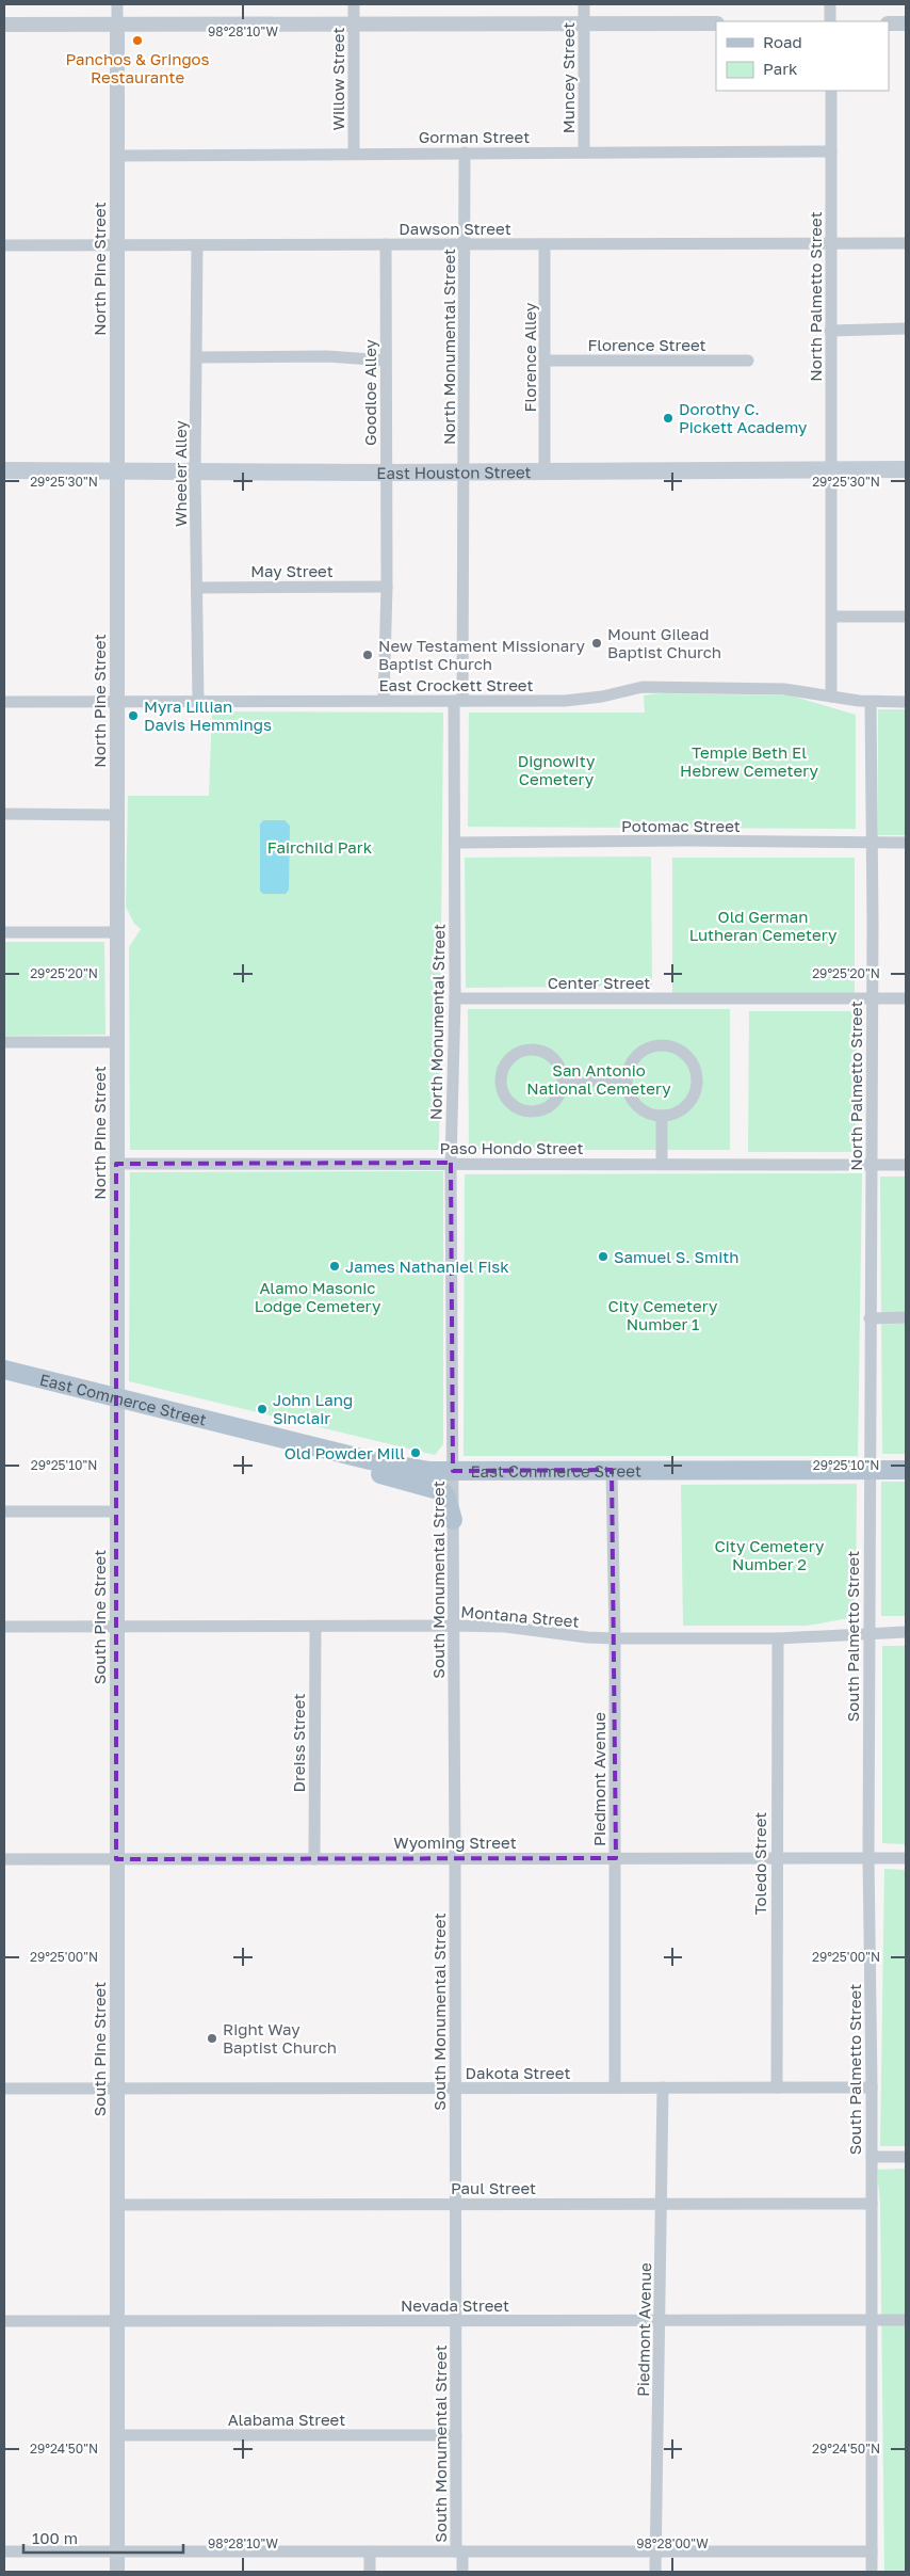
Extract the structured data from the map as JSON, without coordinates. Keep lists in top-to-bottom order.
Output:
{
  "streets": {
    "main road": ["East Houston Street", "East Commerce Street"],
    "street": [
      "Muncey Street",
      "Willow Street",
      "Gorman Street",
      "Dawson Street",
      "North Pine Street",
      "North Palmetto Street",
      "Florence Street",
      "North Monumental Street",
      "Florence Alley",
      "Goodloe Alley",
      "Wheeler Alley",
      "May Street",
      "East Crockett Street",
      "Potomac Street",
      "Center Street",
      "Paso Hondo Street",
      "South Monumental Street",
      "Montana Street",
      "South Pine Street",
      "South Palmetto Street",
      "Dreiss Street",
      "Piedmont Avenue",
      "Wyoming Street",
      "Toledo Street",
      "Dakota Street",
      "Paul Street",
      "Nevada Street",
      "Alabama Street"
    ]
  },
  "crossings": [
    ["Muncey Street", "Gorman Street"],
    ["Willow Street", "Gorman Street"],
    ["Gorman Street", "North Pine Street"],
    ["Gorman Street", "North Palmetto Street"],
    ["Gorman Street", "North Monumental Street"],
    ["Dawson Street", "North Pine Street"],
    ["Dawson Street", "North Palmetto Street"],
    ["Dawson Street", "North Monumental Street"],
    ["Dawson Street", "Florence Alley"],
    ["Dawson Street", "Goodloe Alley"],
    ["Dawson Street", "Wheeler Alley"],
    ["North Pine Street", "East Houston Street"],
    ["North Pine Street", "East Crockett Street"],
    ["North Pine Street", "Paso Hondo Street"],
    ["North Pine Street", "East Commerce Street"],
    ["North Pine Street", "South Pine Street"],
    ["North Palmetto Street", "East Houston Street"],
    ["North Palmetto Street", "East Crockett Street"],
    ["North Palmetto Street", "Potomac Street"],
    ["North Palmetto Street", "Center Street"],
    ["North Palmetto Street", "Paso Hondo Street"],
    ["North Palmetto Street", "East Commerce Street"],
    ["North Palmetto Street", "South Palmetto Street"],
    ["Florence Street", "Florence Alley"],
    ["North Monumental Street", "East Houston Street"],
    ["North Monumental Street", "East Crockett Street"],
    ["North Monumental Street", "Potomac Street"],
    ["North Monumental Street", "Center Street"],
    ["North Monumental Street", "Paso Hondo Street"],
    ["North Monumental Street", "East Commerce Street"],
    ["North Monumental Street", "South Monumental Street"],
    ["Florence Alley", "East Houston Street"],
    ["Goodloe Alley", "East Houston Street"],
    ["Goodloe Alley", "May Street"],
    ["Goodloe Alley", "East Crockett Street"],
    ["East Houston Street", "Wheeler Alley"],
    ["Wheeler Alley", "May Street"],
    ["Wheeler Alley", "East Crockett Street"],
    ["East Commerce Street", "South Monumental Street"],
    ["East Commerce Street", "South Pine Street"],
    ["East Commerce Street", "South Palmetto Street"],
    ["East Commerce Street", "Piedmont Avenue"],
    ["South Monumental Street", "Montana Street"],
    ["South Monumental Street", "Wyoming Street"],
    ["South Monumental Street", "Dakota Street"],
    ["South Monumental Street", "Paul Street"],
    ["South Monumental Street", "Nevada Street"],
    ["South Monumental Street", "Alabama Street"],
    ["Montana Street", "South Pine Street"],
    ["Montana Street", "South Palmetto Street"],
    ["Montana Street", "Dreiss Street"],
    ["Montana Street", "Piedmont Avenue"],
    ["Montana Street", "Toledo Street"],
    ["South Pine Street", "Wyoming Street"],
    ["South Pine Street", "Dakota Street"],
    ["South Pine Street", "Paul Street"],
    ["South Pine Street", "Nevada Street"],
    ["South Pine Street", "Alabama Street"],
    ["South Palmetto Street", "Wyoming Street"],
    ["South Palmetto Street", "Dakota Street"],
    ["South Palmetto Street", "Paul Street"],
    ["South Palmetto Street", "Nevada Street"],
    ["Dreiss Street", "Wyoming Street"],
    ["Piedmont Avenue", "Wyoming Street"],
    ["Piedmont Avenue", "Dakota Street"],
    ["Piedmont Avenue", "Paul Street"],
    ["Piedmont Avenue", "Nevada Street"],
    ["Wyoming Street", "Toledo Street"],
    ["Toledo Street", "Dakota Street"]
  ],
  "parks": [
    "Temple Beth El Hebrew Cemetery",
    "Dignowity Cemetery",
    "Fairchild Park",
    "Old German Lutheran Cemetery",
    "San Antonio National Cemetery",
    "Alamo Masonic Lodge Cemetery",
    "City Cemetery Number 1",
    "City Cemetery Number 2"
  ],
  "places": [
    "Panchos & Gringos Restaurante",
    "Dorothy C. Pickett Academy",
    "Mount Gilead Baptist Church",
    "New Testament Missionary Baptist Church",
    "Myra Lillian Davis Hemmings",
    "Samuel S. Smith",
    "James Nathaniel Fisk",
    "John Lang Sinclair",
    "Old Powder Mill",
    "Right Way Baptist Church"
  ],
  "legend": ["Road", "Park"],
  "scale_bar": "100 m",
  "coordinates": [
    "98°28'10\"W",
    "29°25'30\"N",
    "29°25'20\"N",
    "29°25'10\"N",
    "29°25'00\"N",
    "29°24'50\"N",
    "98°28'00\"W"
  ]
}
